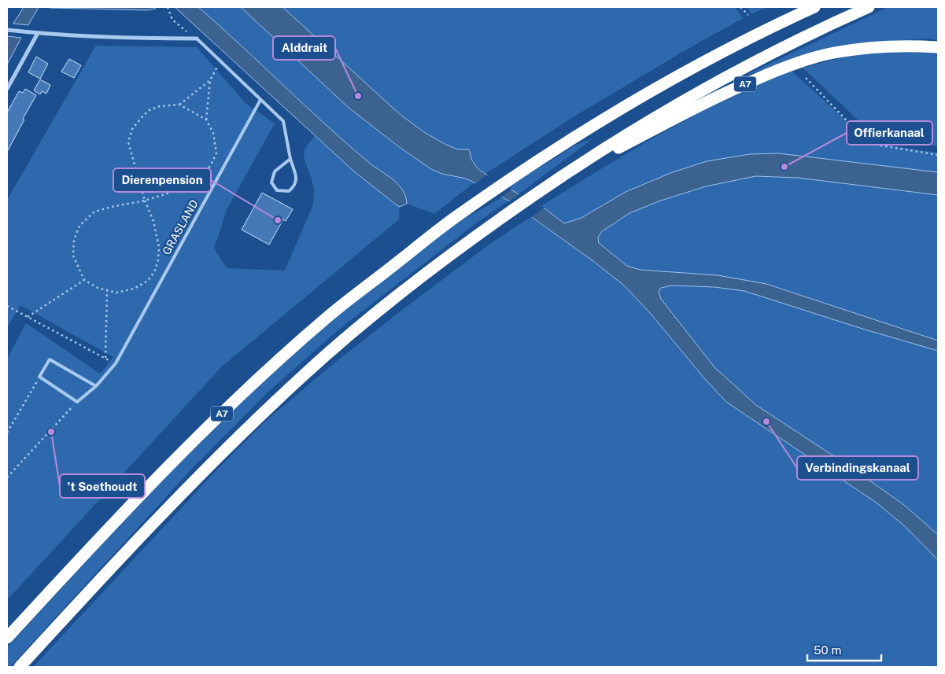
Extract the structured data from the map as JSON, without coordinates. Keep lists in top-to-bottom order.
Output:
{
  "streets": {
    "highway": ["A7"],
    "lane": ["GRASLAND"]
  },
  "places": [
    "Alddrait",
    "Offierkanaal",
    "Dierenpension",
    "Verbindingskanaal",
    "'t Soethoudt"
  ],
  "scale_bar": "50 m"
}
